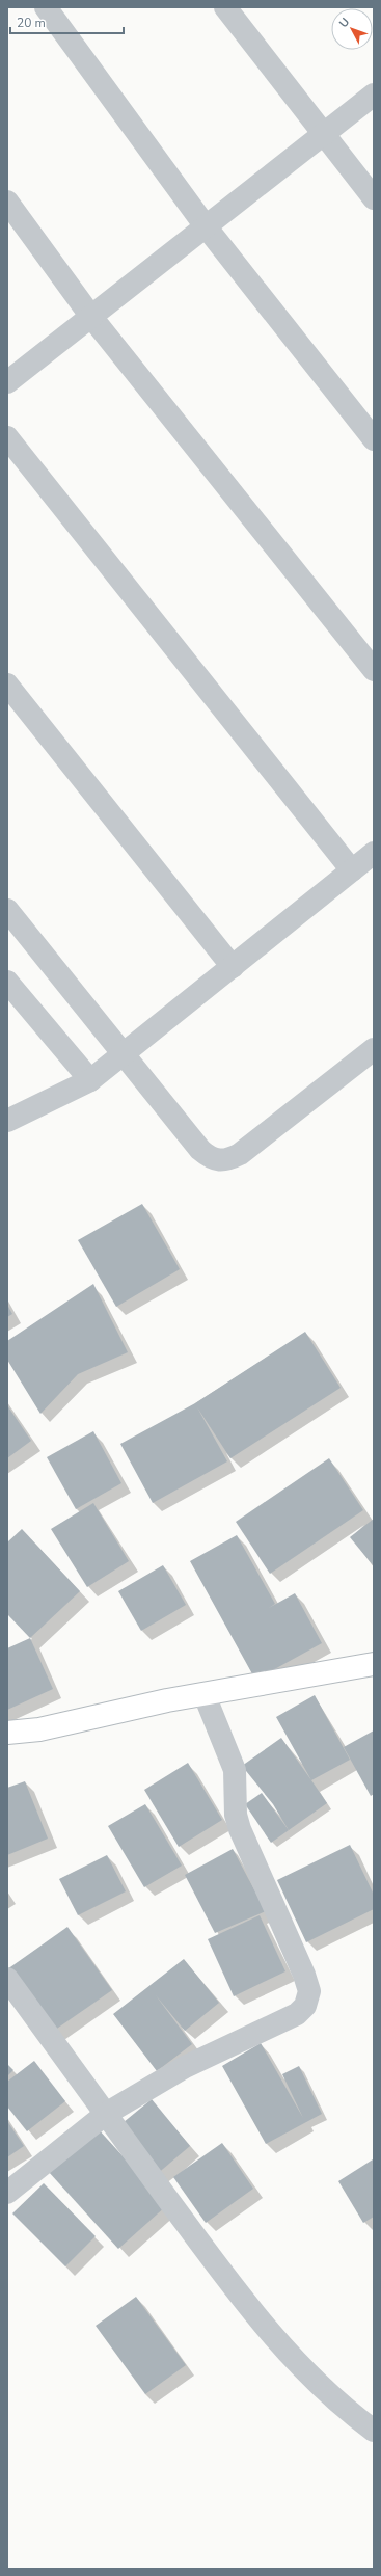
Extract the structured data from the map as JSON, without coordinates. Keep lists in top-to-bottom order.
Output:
{
  "scale_bar": "20 m",
  "north": "top left"
}
